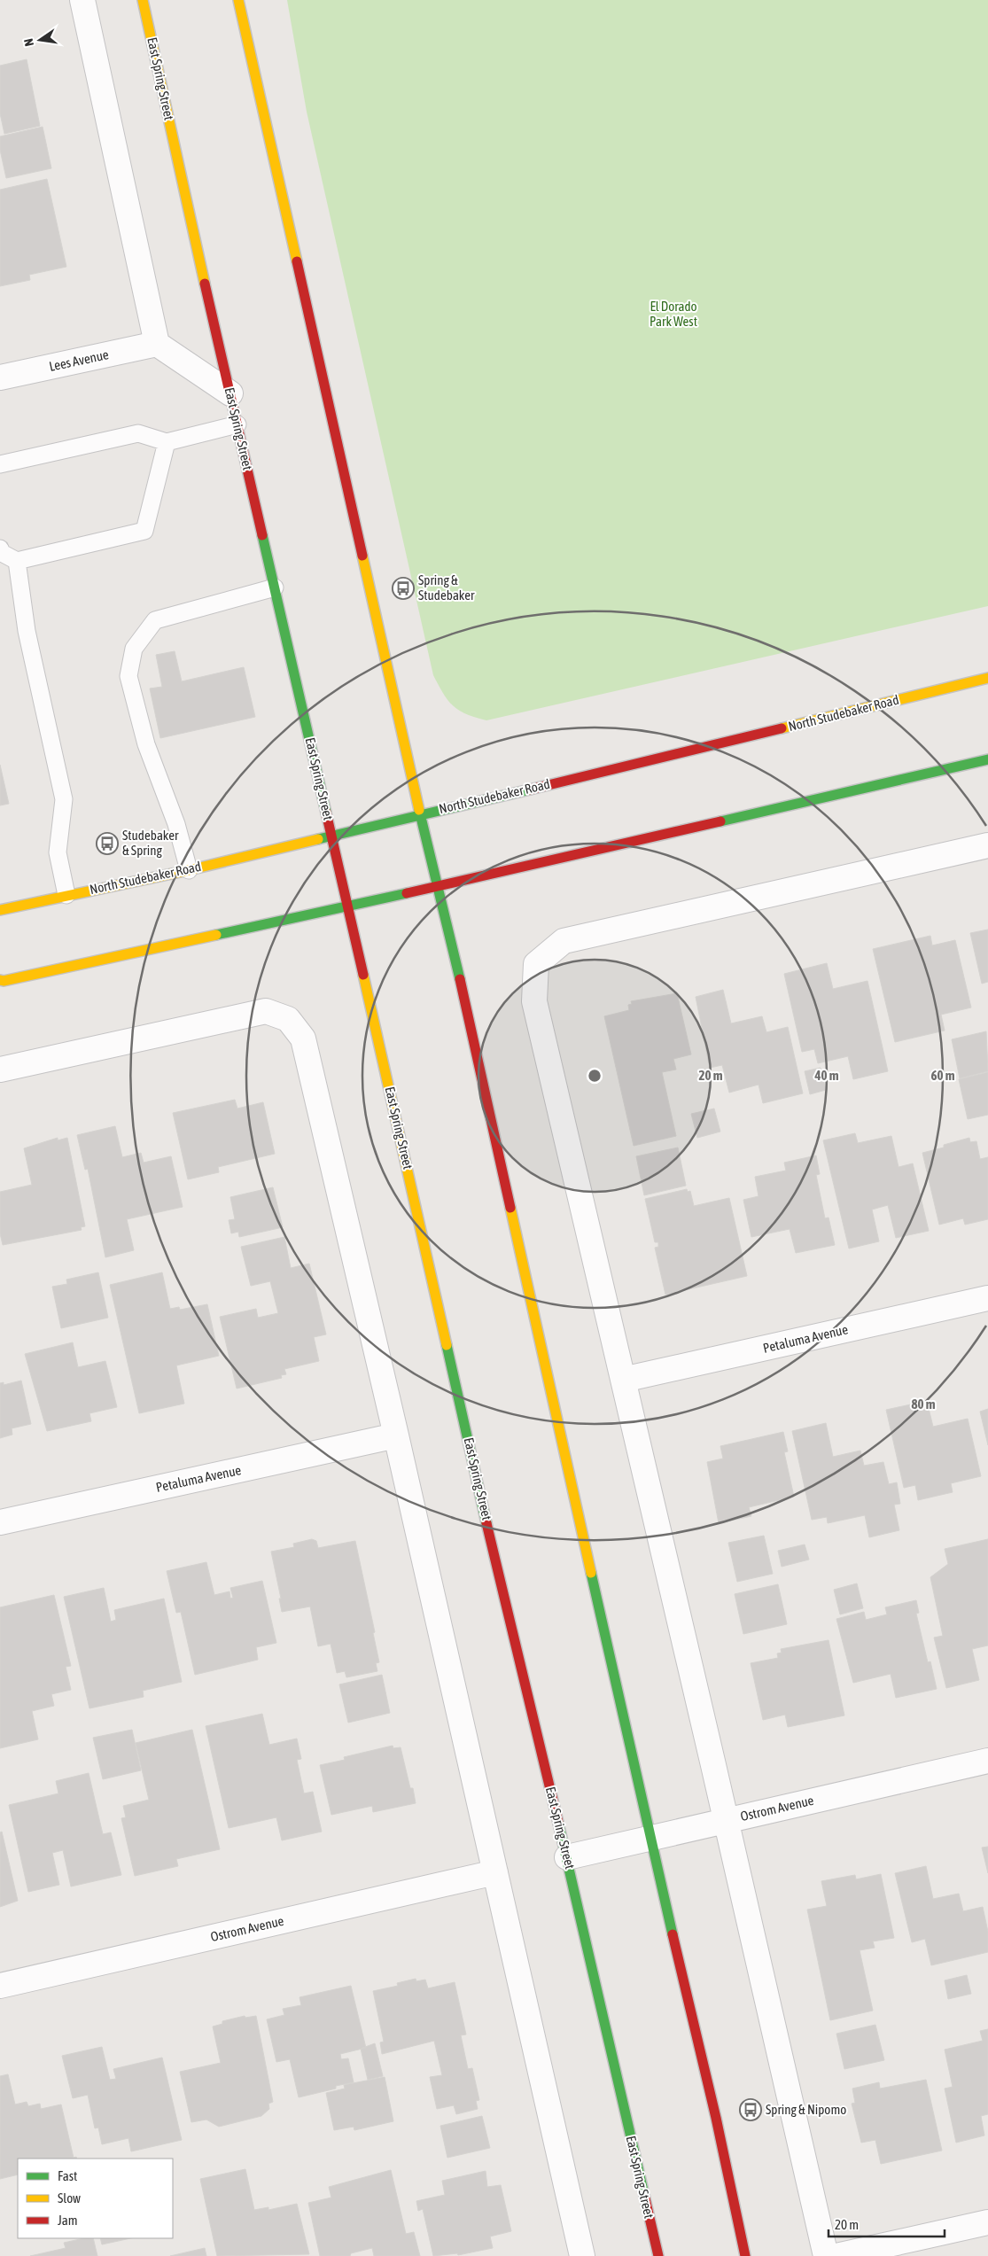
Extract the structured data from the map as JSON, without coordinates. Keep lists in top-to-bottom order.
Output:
{
  "streets": {
    "main road": ["East Spring Street", "North Studebaker Road"],
    "street": ["Lees Avenue", "Petaluma Avenue", "Ostrom Avenue"]
  },
  "crossings": [
    ["East Spring Street", "North Studebaker Road"],
    ["East Spring Street", "Ostrom Avenue"]
  ],
  "parks": ["El Dorado Park West"],
  "places": {
    "bus stop": ["Spring & Studebaker", "Studebaker & Spring", "Spring & Nipomo"]
  },
  "legend": ["Fast", "Slow", "Jam"],
  "scale_bar": "20 m",
  "north": "left",
  "rings": [
    "20 m",
    "40 m",
    "60 m",
    "80 m"
  ]
}
